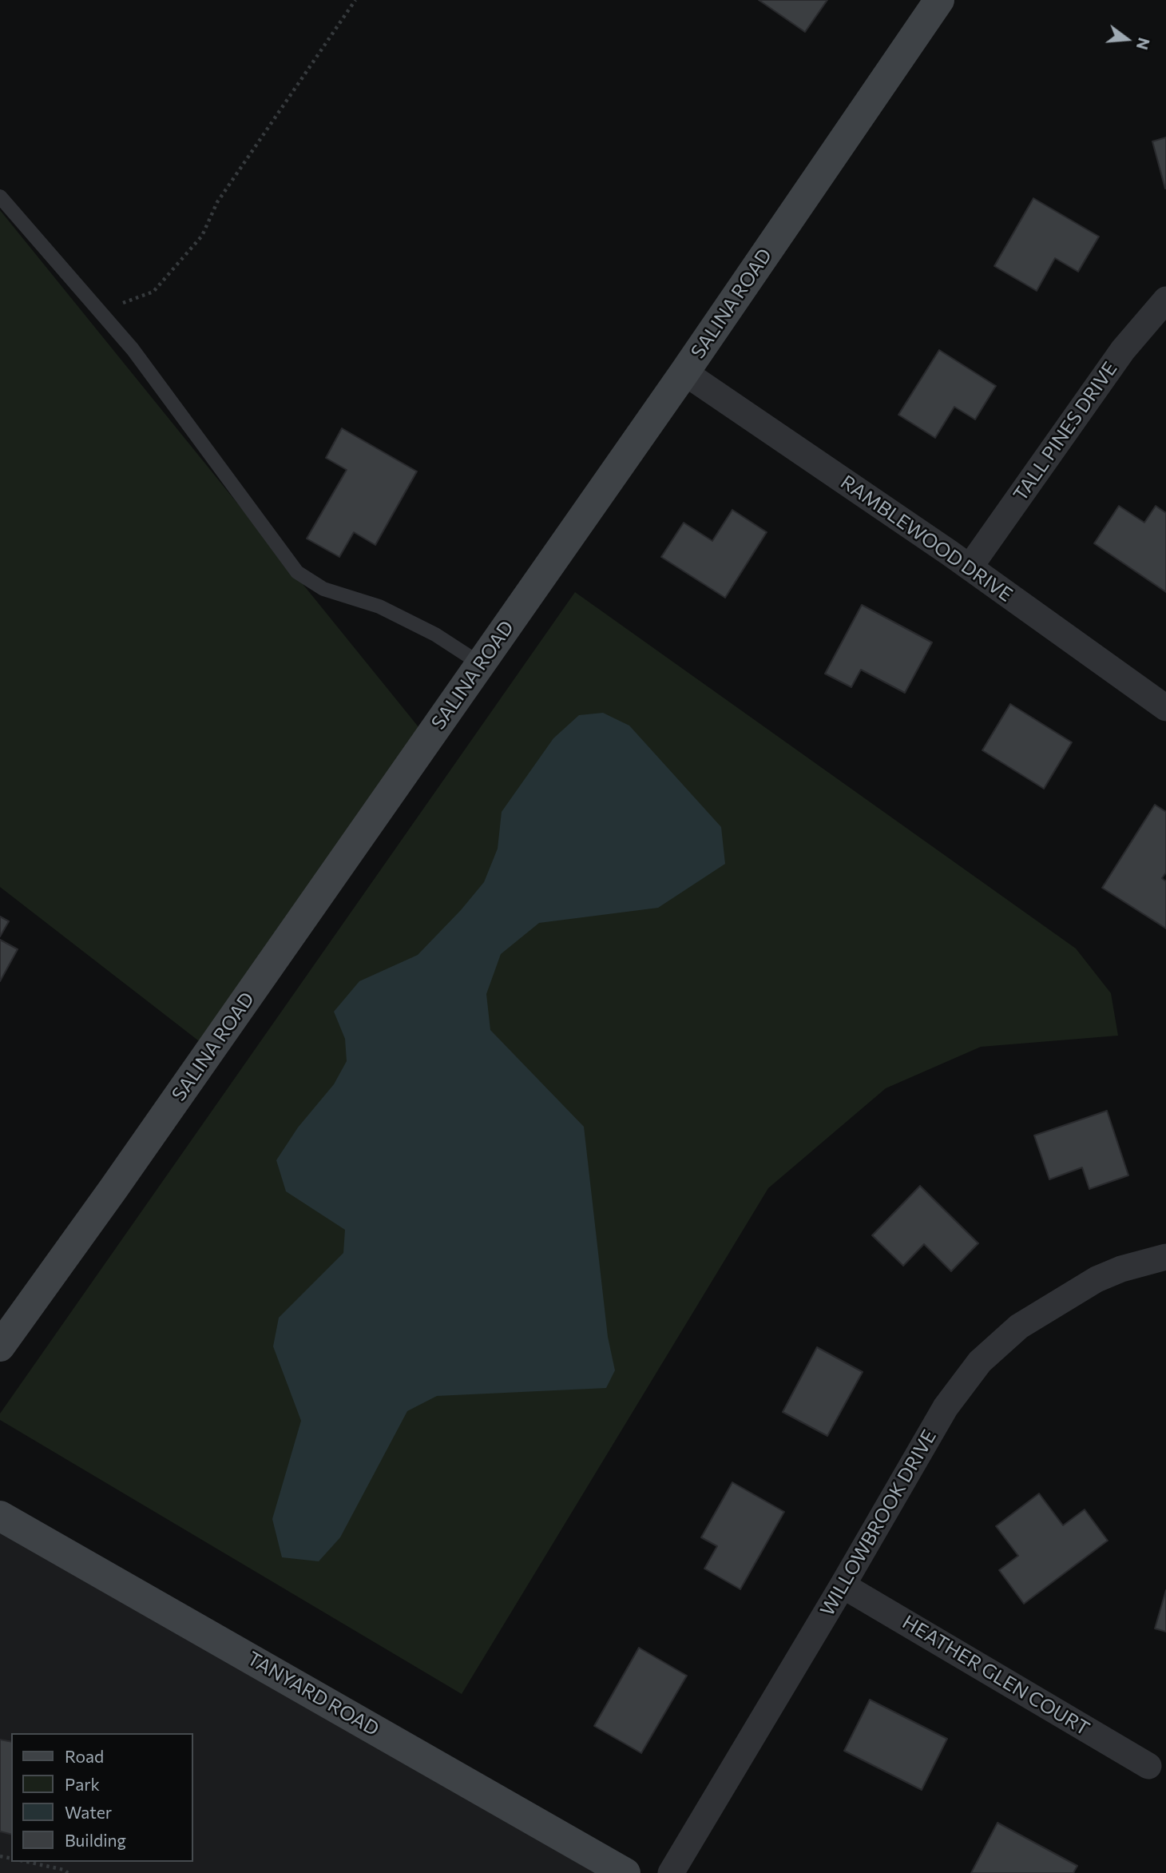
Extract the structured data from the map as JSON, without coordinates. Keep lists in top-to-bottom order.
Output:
{
  "streets": {
    "street": [
      "SALINA ROAD",
      "TALL PINES DRIVE",
      "RAMBLEWOOD DRIVE",
      "WILLOWBROOK DRIVE",
      "HEATHER GLEN COURT",
      "TANYARD ROAD"
    ]
  },
  "crossings": [
    ["SALINA ROAD", "RAMBLEWOOD DRIVE"],
    ["TALL PINES DRIVE", "RAMBLEWOOD DRIVE"],
    ["WILLOWBROOK DRIVE", "HEATHER GLEN COURT"]
  ],
  "legend": [
    "Road",
    "Park",
    "Water",
    "Building"
  ],
  "north": "right"
}
